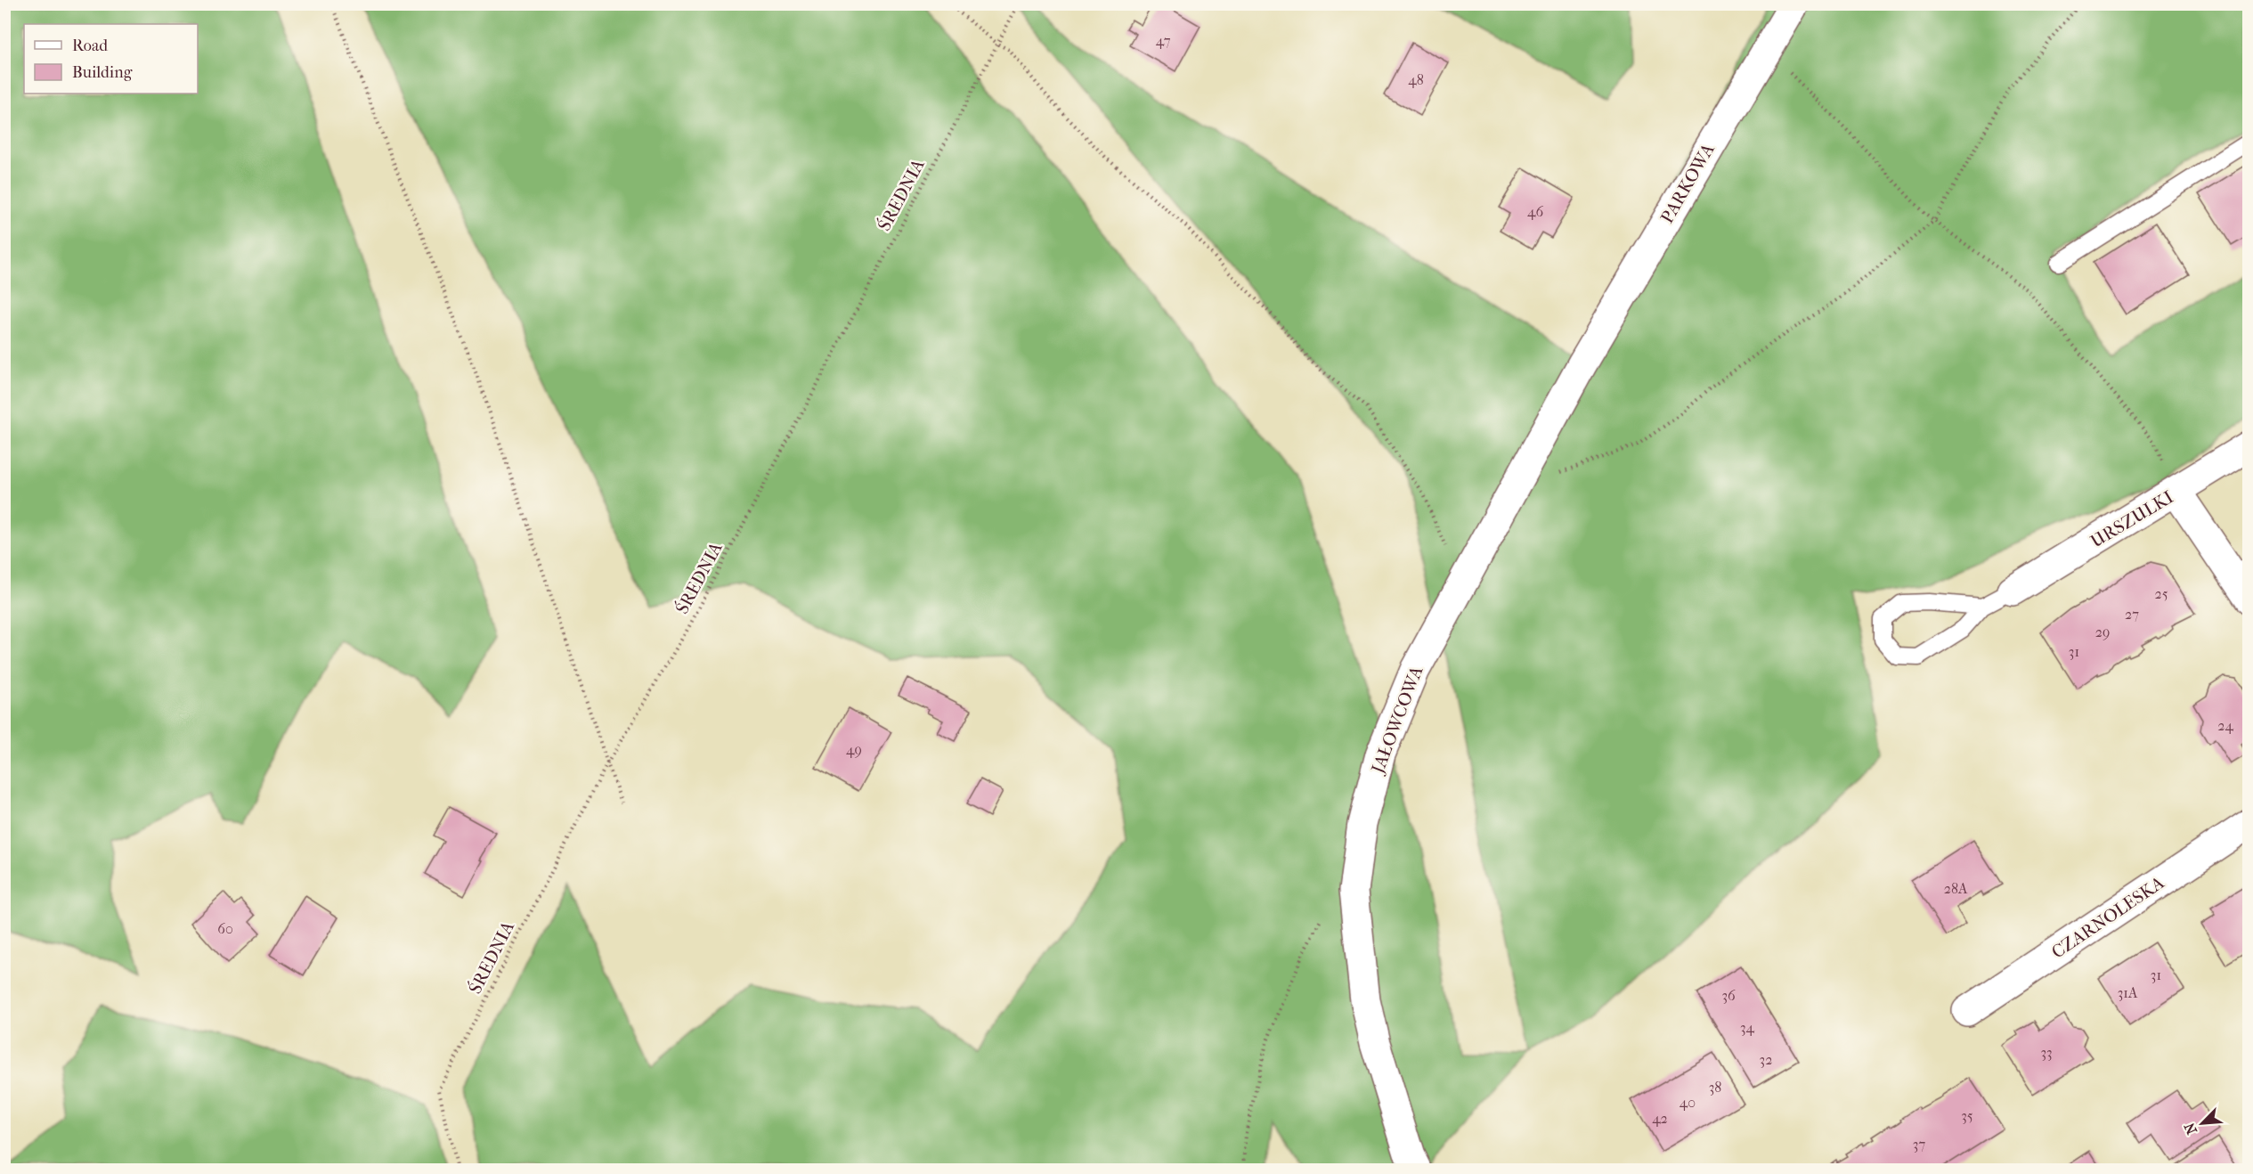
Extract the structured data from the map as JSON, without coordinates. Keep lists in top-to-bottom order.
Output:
{
  "streets": {
    "street": [
      "PARKOWA",
      "URSZULKI",
      "JAŁOWCOWA",
      "CZARNOLESKA"
    ],
    "path": ["ŚREDNIA"]
  },
  "crossings": [
    ["PARKOWA", "JAŁOWCOWA"]
  ],
  "house_numbers": [
    "47",
    "48",
    "46",
    "25",
    "27",
    "29",
    "31",
    "24",
    "49",
    "28A",
    "60",
    "31",
    "31A",
    "36",
    "34",
    "33",
    "32",
    "38",
    "40",
    "35",
    "42",
    "37"
  ],
  "legend": ["Road", "Building"],
  "north": "bottom left"
}
